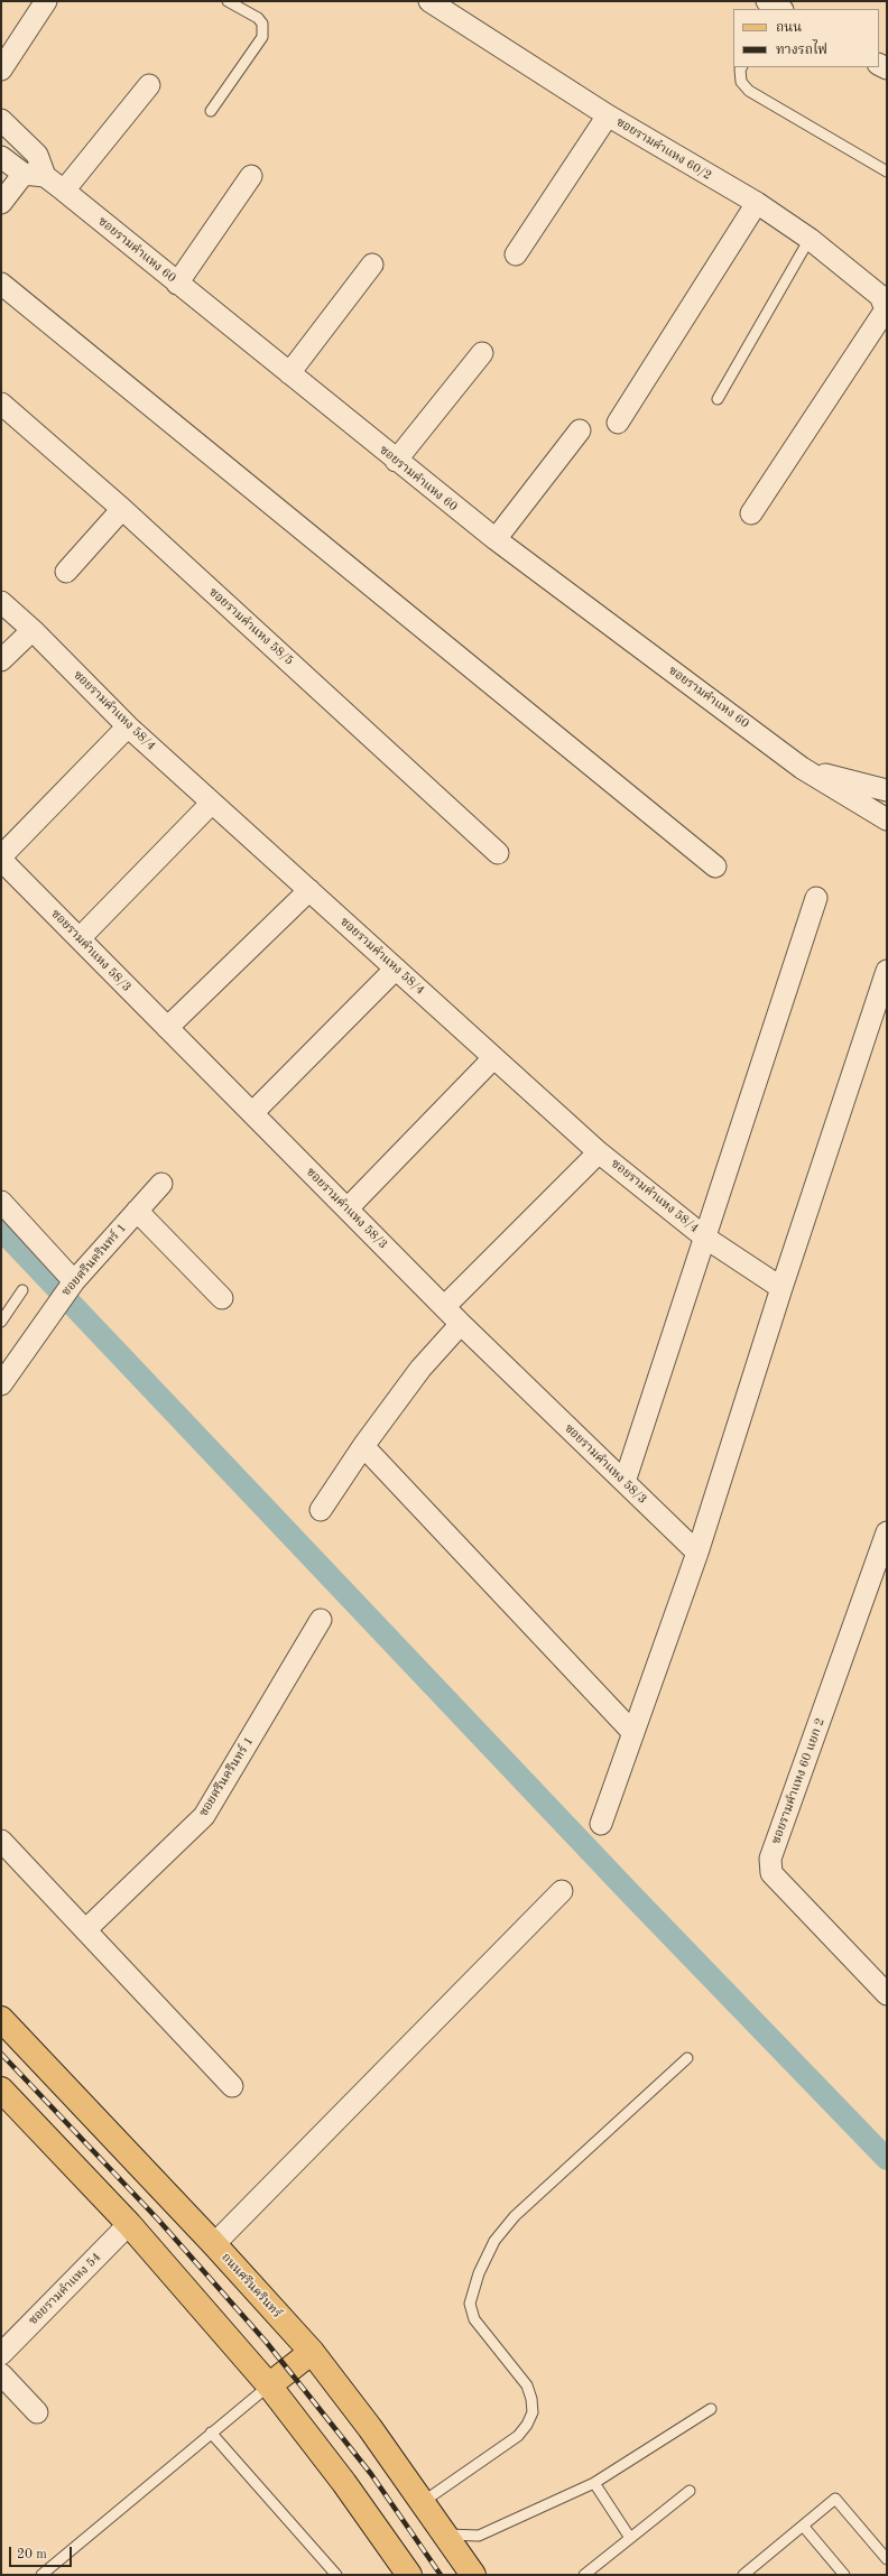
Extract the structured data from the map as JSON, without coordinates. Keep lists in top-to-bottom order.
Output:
{
  "streets": {
    "main road": ["ถนนศรีนครินทร์"],
    "street": [
      "ซอยรามคำแหง 60/2",
      "ซอยรามคำแหง 60",
      "ซอยรามคำแหง 58/5",
      "ซอยรามคำแหง 58/4",
      "ซอยรามคำแหง 58/3",
      "ซอยศรีนครินทร์ 1",
      "ซอยรามคำแหง 60 แยก 2",
      "ซอยรามคำแหง 54"
    ]
  },
  "legend": ["ถนน", "ทางรถไฟ"],
  "scale_bar": "20 m"
}
